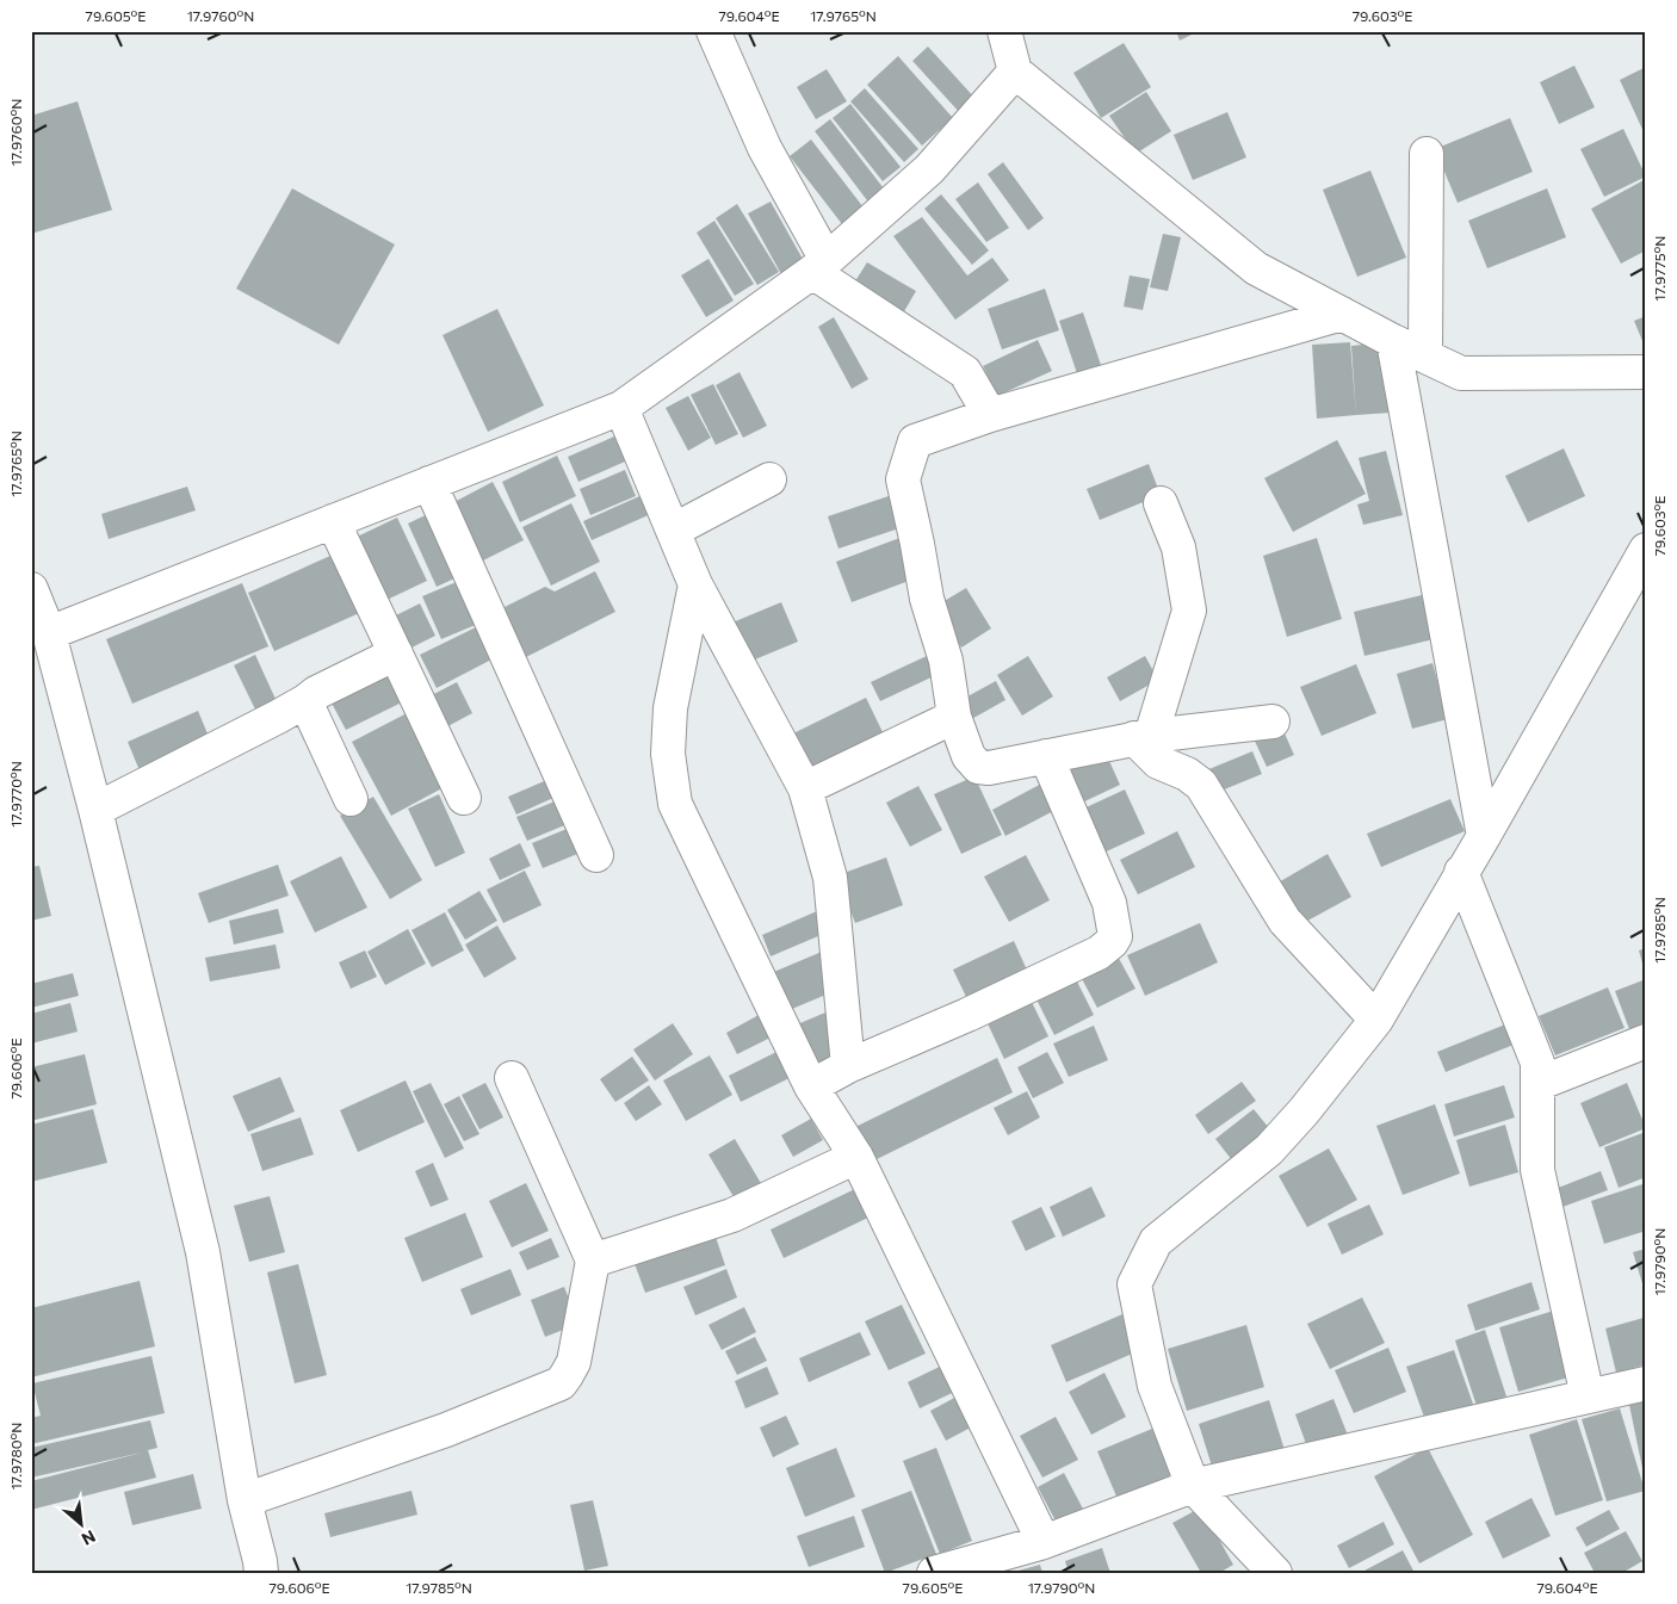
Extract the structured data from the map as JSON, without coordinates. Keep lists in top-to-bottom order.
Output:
{
  "north": "bottom right",
  "coordinates": [
    "79.605°E",
    "17.9760°N",
    "79.604°E",
    "17.9765°N",
    "79.603°E",
    "17.9775°N",
    "17.9770°N",
    "17.9785°N",
    "79.606°E",
    "17.9790°N",
    "17.9780°N"
  ]
}
